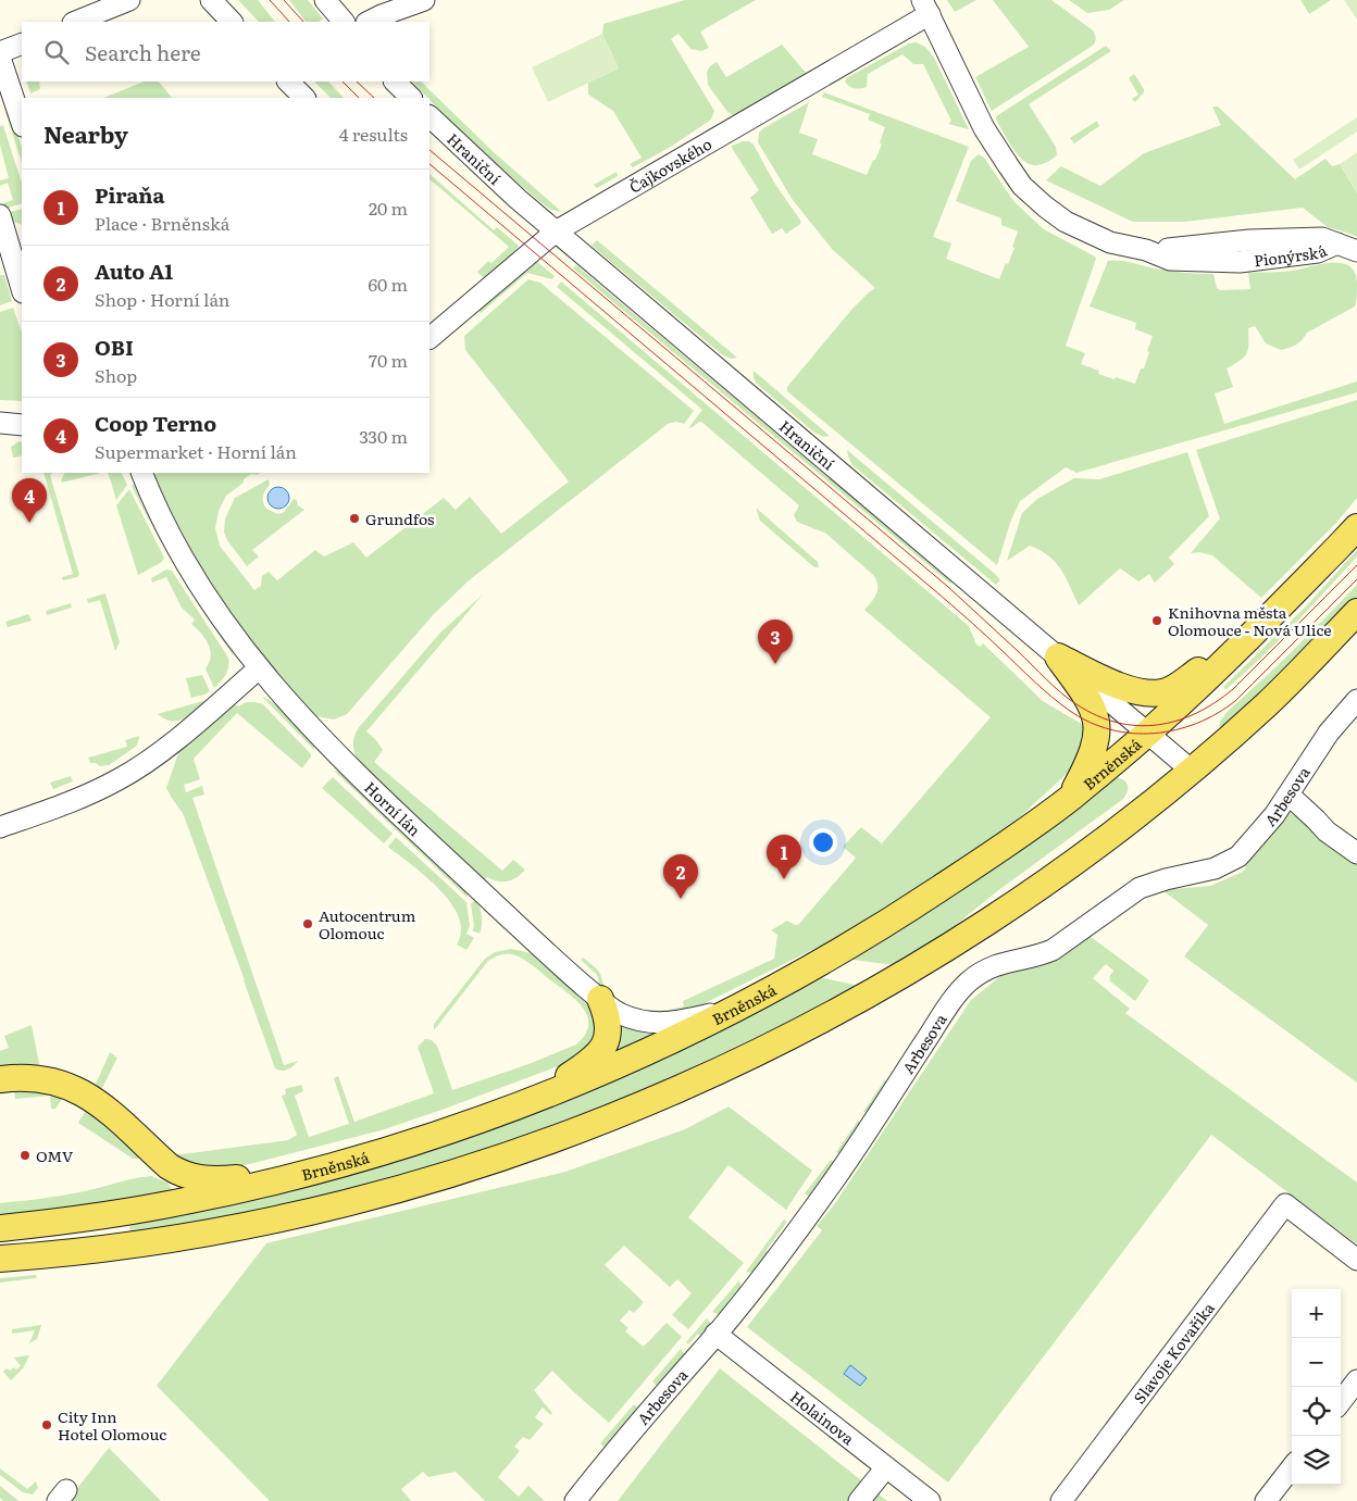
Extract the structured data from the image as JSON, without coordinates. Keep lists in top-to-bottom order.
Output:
{
  "streets": {
    "main road": ["Brněnská"],
    "street": [
      "Hraniční",
      "Čajkovského",
      "Pionýrská",
      "Arbesova",
      "Horní lán",
      "Slavoje Kovaříka",
      "Holainova"
    ]
  },
  "crossings": [
    ["Hraniční", "Čajkovského"],
    ["Hraniční", "Brněnská"],
    ["Čajkovského", "Pionýrská"],
    ["Brněnská", "Horní lán"],
    ["Arbesova", "Holainova"]
  ],
  "places": [
    "Grundfos",
    "Knihovna města Olomouce - Nová Ulice",
    "Autocentrum Olomouc",
    "OMV",
    "City Inn Hotel Olomouc"
  ],
  "page": {
    "search": "Search here",
    "heading": ["Nearby", "4 results"],
    "list": [
      {
        "mark": "1",
        "name": "Piraňa",
        "note": "Place · Brněnská",
        "value": "20 m"
      },
      {
        "mark": "2",
        "name": "Auto A1",
        "note": "Shop · Horní lán",
        "value": "60 m"
      },
      {
        "mark": "3",
        "name": "OBI",
        "note": "Shop",
        "value": "70 m"
      },
      {
        "mark": "4",
        "name": "Coop Terno",
        "note": "Supermarket · Horní lán",
        "value": "330 m"
      }
    ],
    "pins": [
      "4",
      "3",
      "1",
      "2"
    ],
    "map_buttons": ["+", "−"]
  }
}
